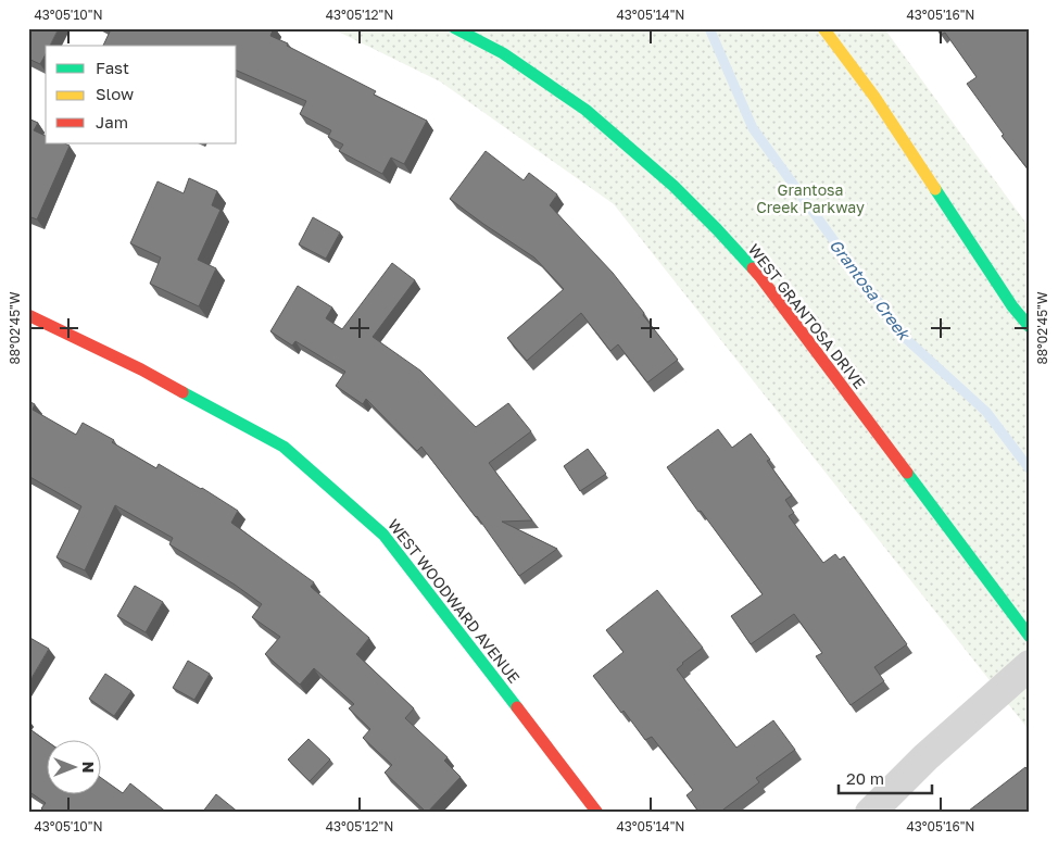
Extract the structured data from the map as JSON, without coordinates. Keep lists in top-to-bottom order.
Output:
{
  "streets": {
    "street": ["WEST GRANTOSA DRIVE", "WEST WOODWARD AVENUE"]
  },
  "water": ["Grantosa Creek"],
  "parks": ["Grantosa Creek Parkway"],
  "legend": ["Fast", "Slow", "Jam"],
  "scale_bar": "20 m",
  "north": "right",
  "coordinates": [
    "43°05'10\"N",
    "43°05'12\"N",
    "43°05'14\"N",
    "43°05'16\"N",
    "88°02'45\"W"
  ]
}
